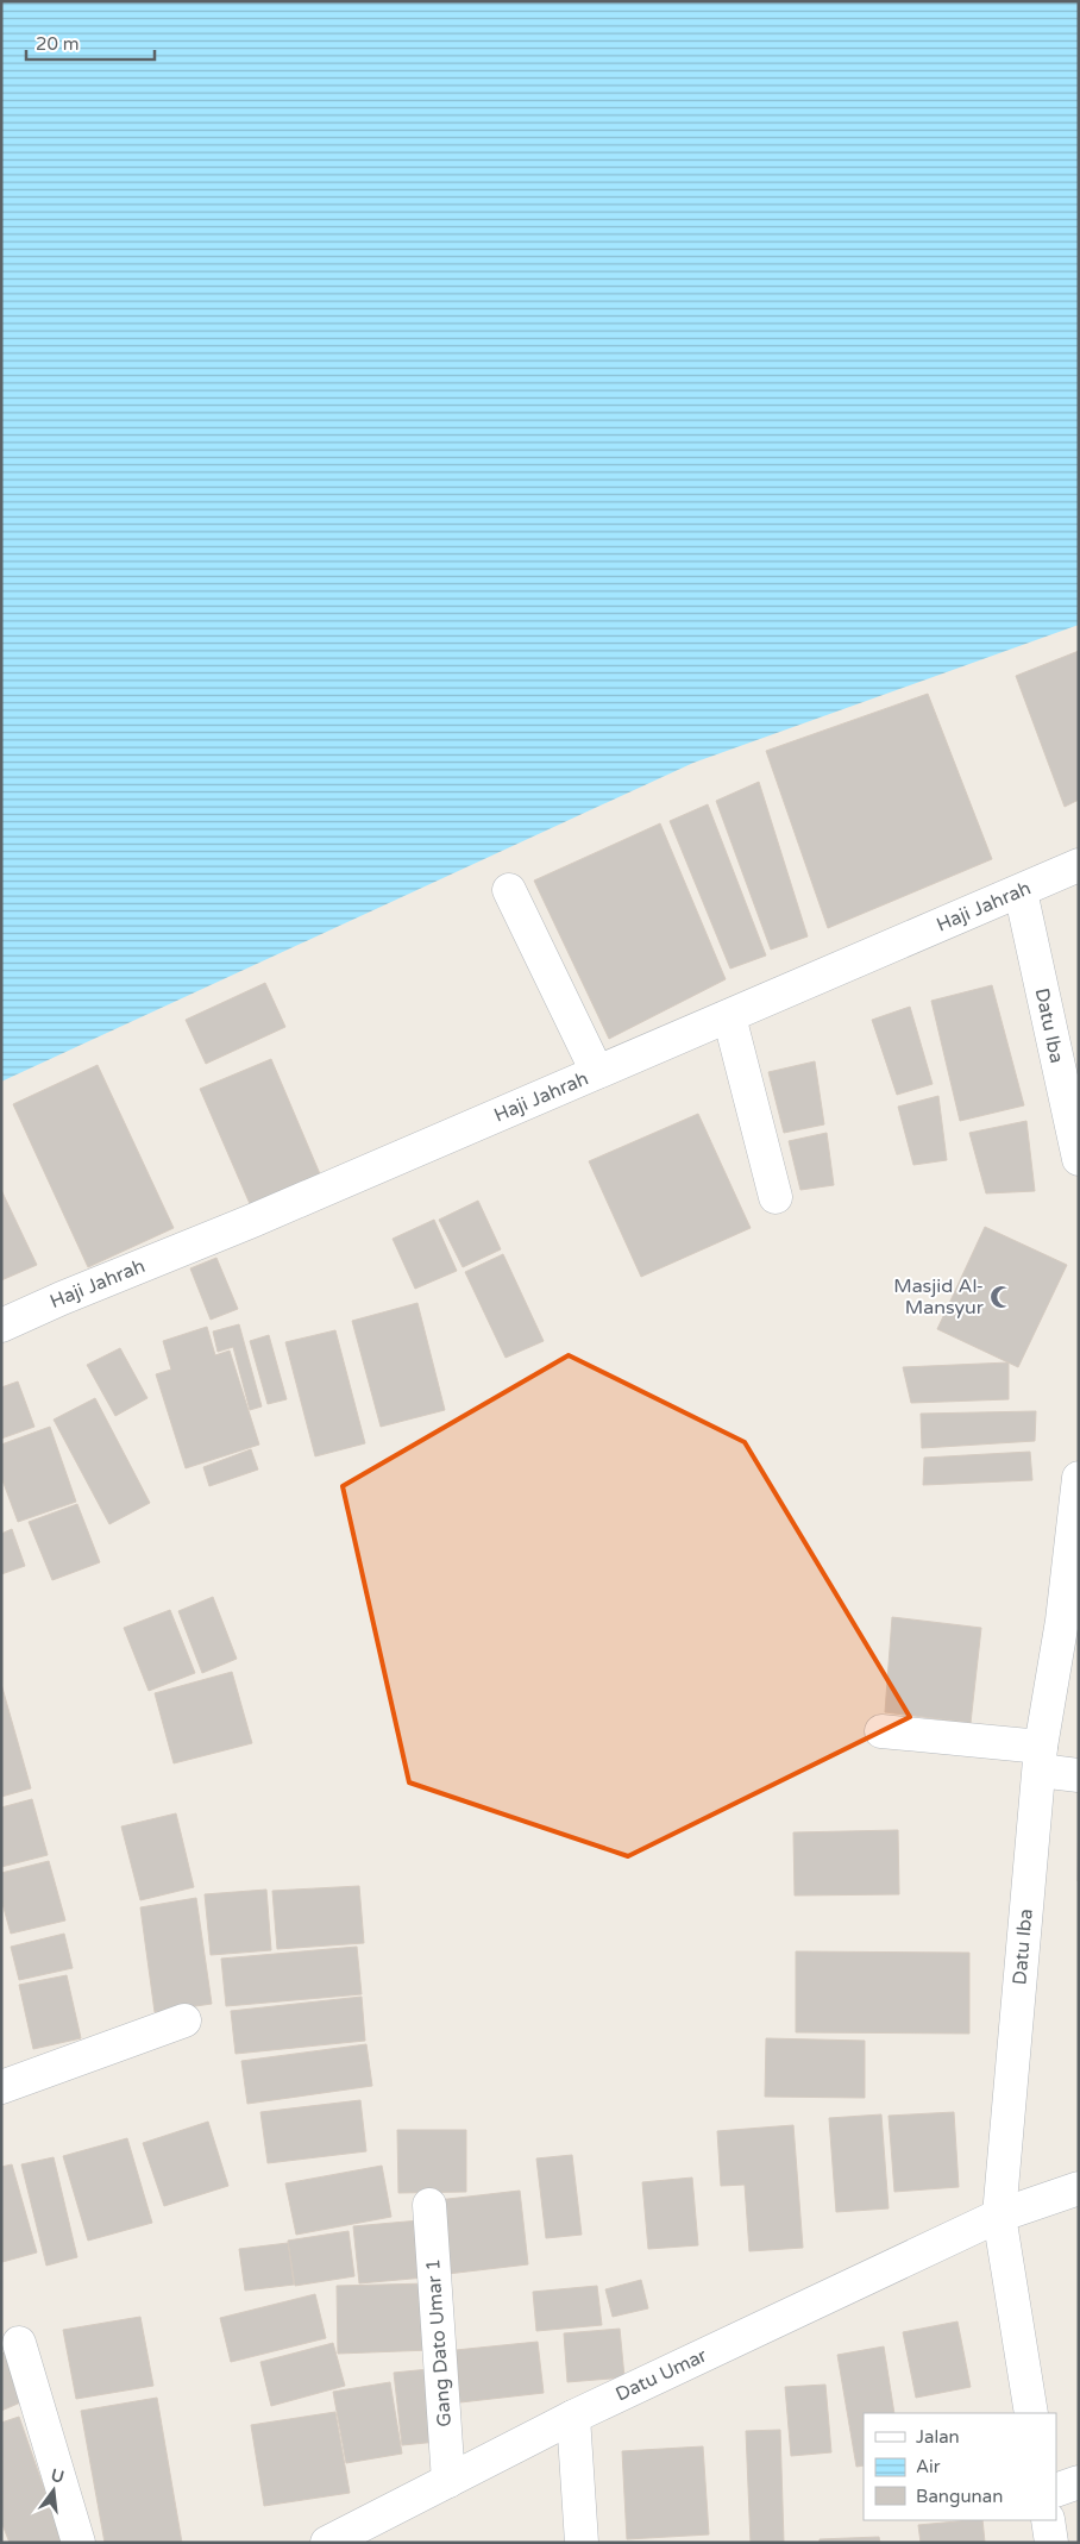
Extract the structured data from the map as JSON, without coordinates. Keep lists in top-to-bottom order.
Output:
{
  "streets": {
    "street": [
      "Haji Jahrah",
      "Datu Iba",
      "Gang Dato Umar 1",
      "Datu Umar"
    ]
  },
  "crossings": [
    ["Haji Jahrah", "Datu Iba"],
    ["Datu Iba", "Datu Umar"],
    ["Gang Dato Umar 1", "Datu Umar"]
  ],
  "places": {
    "mosque": ["Masjid Al- Mansyur"]
  },
  "legend": ["Jalan", "Air", "Bangunan"],
  "scale_bar": "20 m",
  "north": "top"
}
